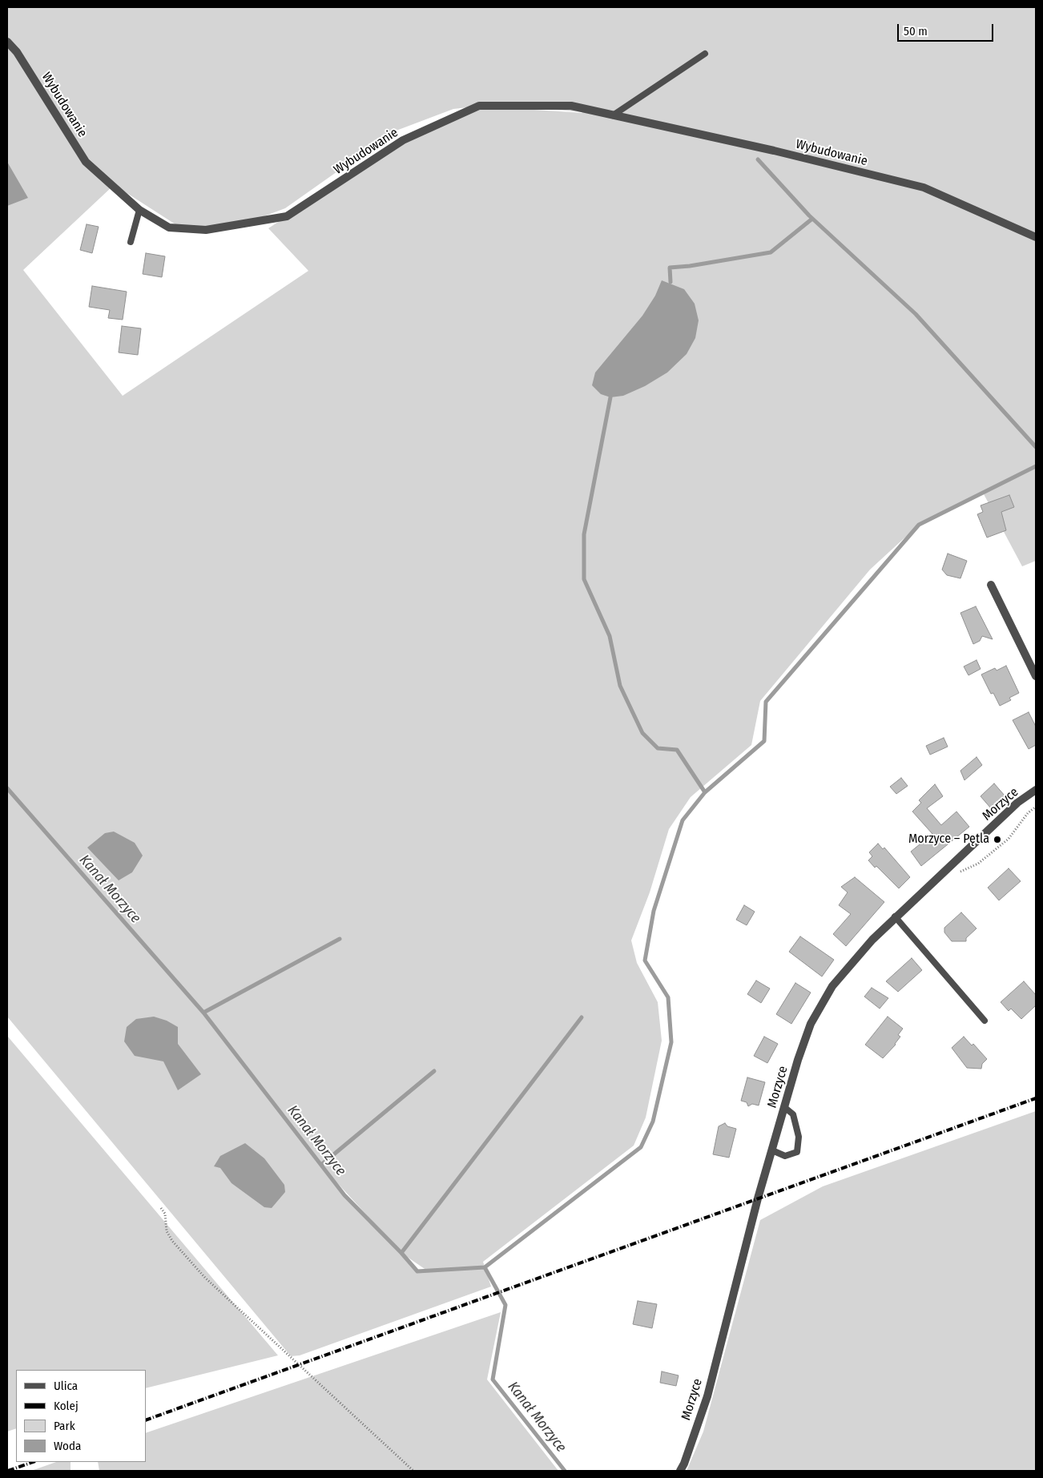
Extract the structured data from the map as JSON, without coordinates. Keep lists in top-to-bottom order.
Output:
{
  "streets": {
    "street": ["Wybudowanie", "Morzyce"]
  },
  "water": ["Kanał Morzyce"],
  "places": ["Morzyce – Pętla"],
  "legend": [
    "Ulica",
    "Kolej",
    "Park",
    "Woda"
  ],
  "scale_bar": "50 m"
}
